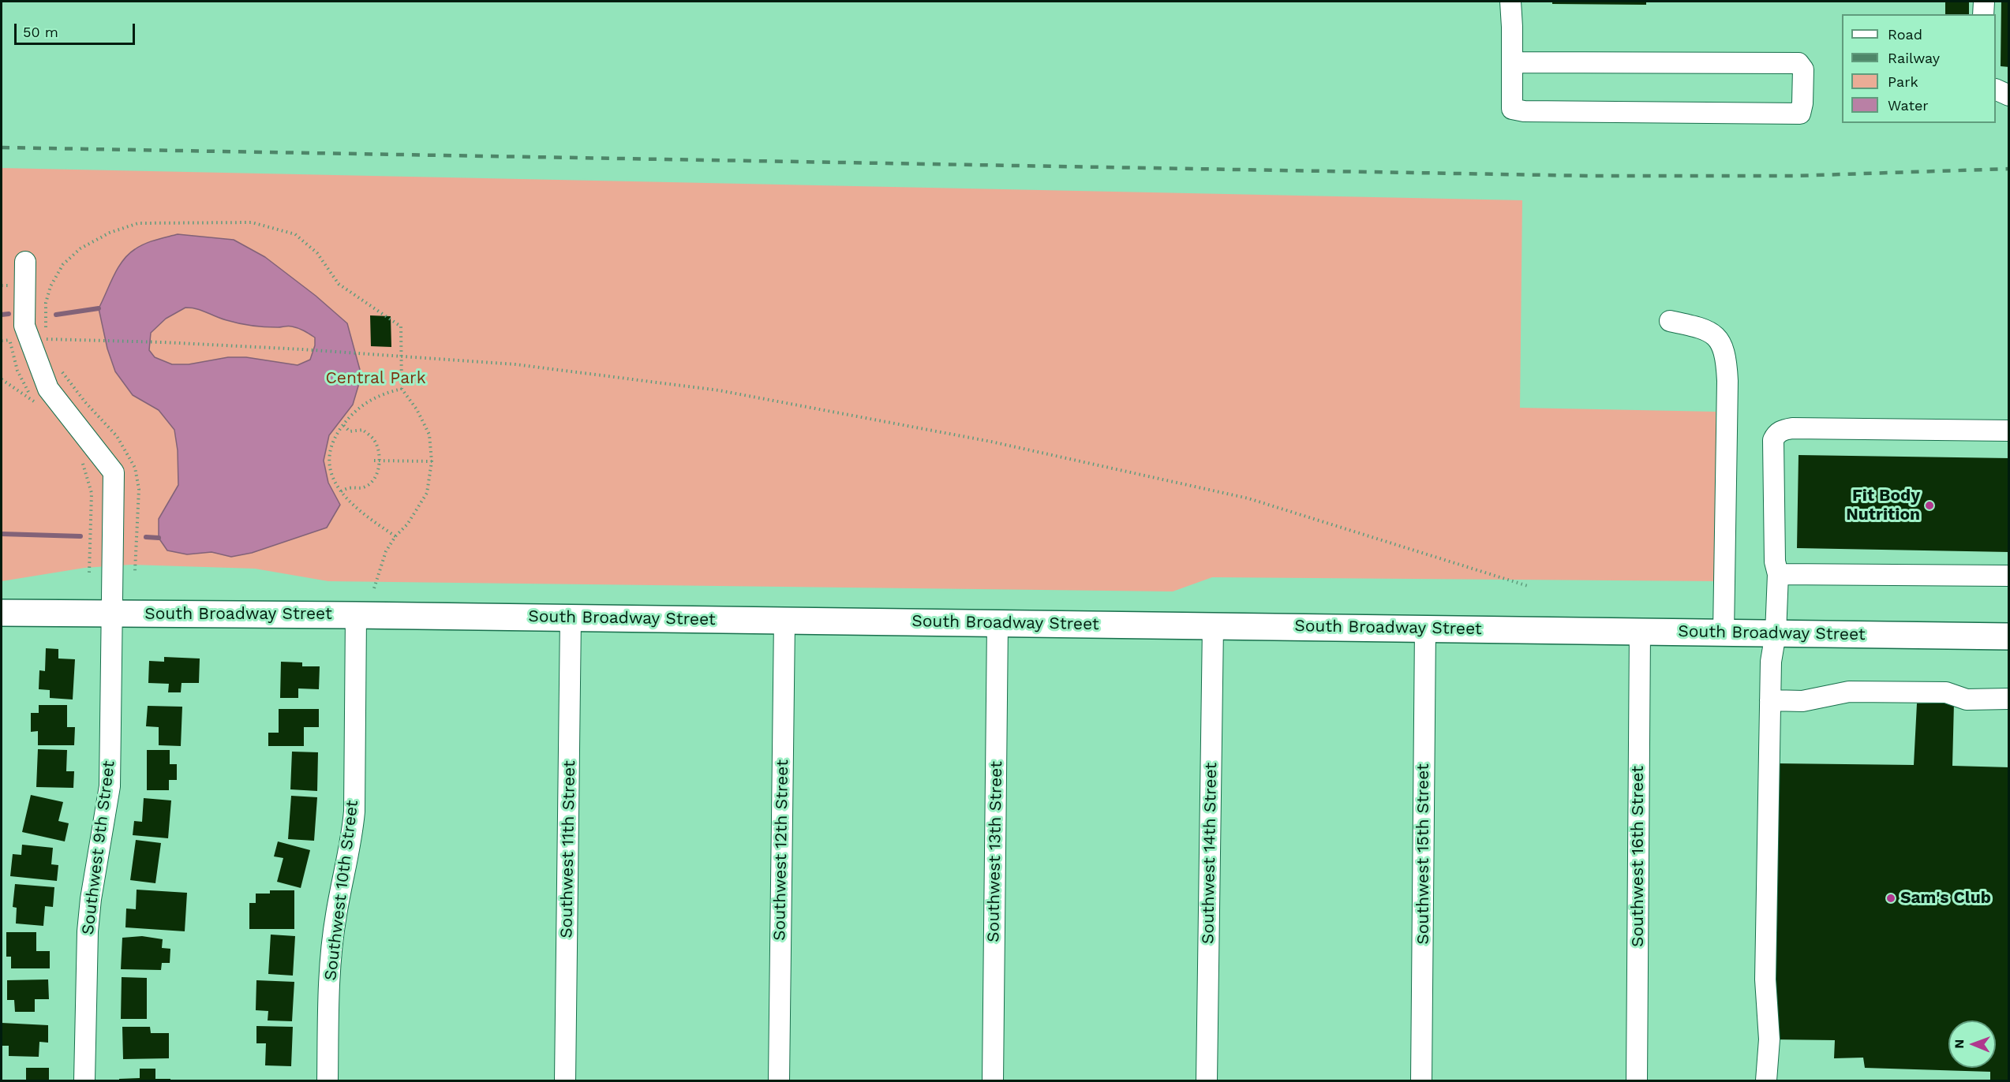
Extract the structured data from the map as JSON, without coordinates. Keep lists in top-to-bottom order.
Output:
{
  "streets": {
    "main road": ["South Broadway Street"],
    "street": [
      "Southwest 9th Street",
      "Southwest 11th Street",
      "Southwest 12th Street",
      "Southwest 13th Street",
      "Southwest 14th Street",
      "Southwest 15th Street",
      "Southwest 16th Street",
      "Southwest 10th Street"
    ]
  },
  "crossings": [
    ["South Broadway Street", "Southwest 9th Street"],
    ["South Broadway Street", "Southwest 11th Street"],
    ["South Broadway Street", "Southwest 12th Street"],
    ["South Broadway Street", "Southwest 13th Street"],
    ["South Broadway Street", "Southwest 14th Street"],
    ["South Broadway Street", "Southwest 15th Street"],
    ["South Broadway Street", "Southwest 16th Street"],
    ["South Broadway Street", "Southwest 10th Street"]
  ],
  "parks": ["Central Park"],
  "places": ["Fit Body Nutrition", "Sam's Club"],
  "legend": [
    "Road",
    "Railway",
    "Park",
    "Water"
  ],
  "scale_bar": "50 m",
  "north": "left"
}
